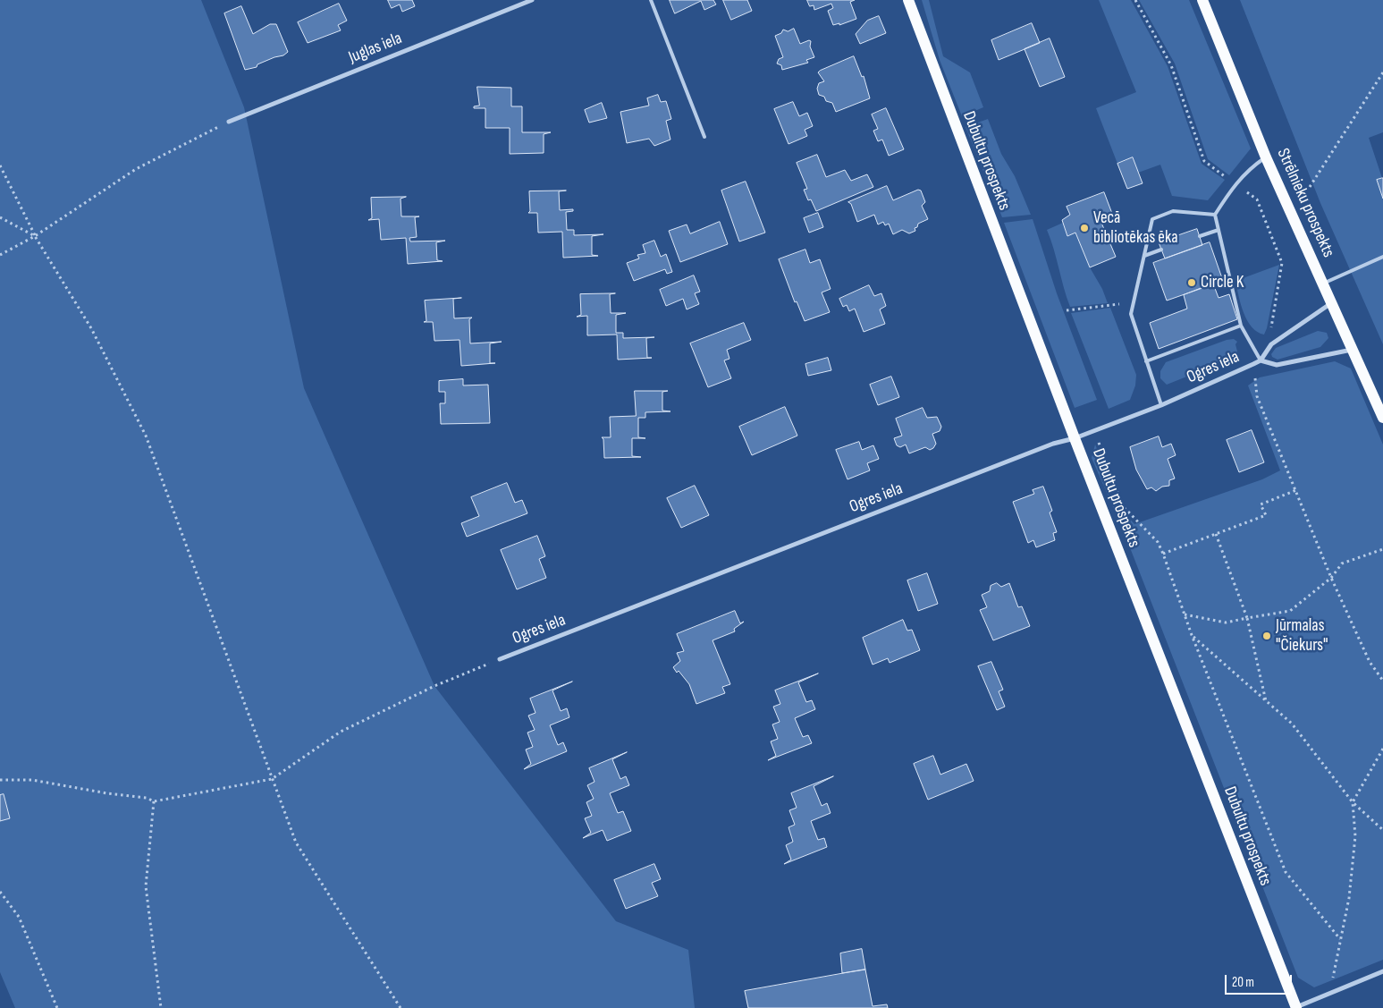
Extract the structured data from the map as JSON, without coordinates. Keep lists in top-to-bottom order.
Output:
{
  "streets": {
    "main road": ["Dubultu prospekts", "Strēlnieku prospekts"],
    "street": ["Juglas iela", "Ogres iela"]
  },
  "crossings": [
    ["Dubultu prospekts", "Ogres iela"],
    ["Strēlnieku prospekts", "Ogres iela"]
  ],
  "places": ["Vecā bibliotēkas ēka", "Circle K", "Jūrmalas \"Čiekurs\""],
  "scale_bar": "20 m"
}
